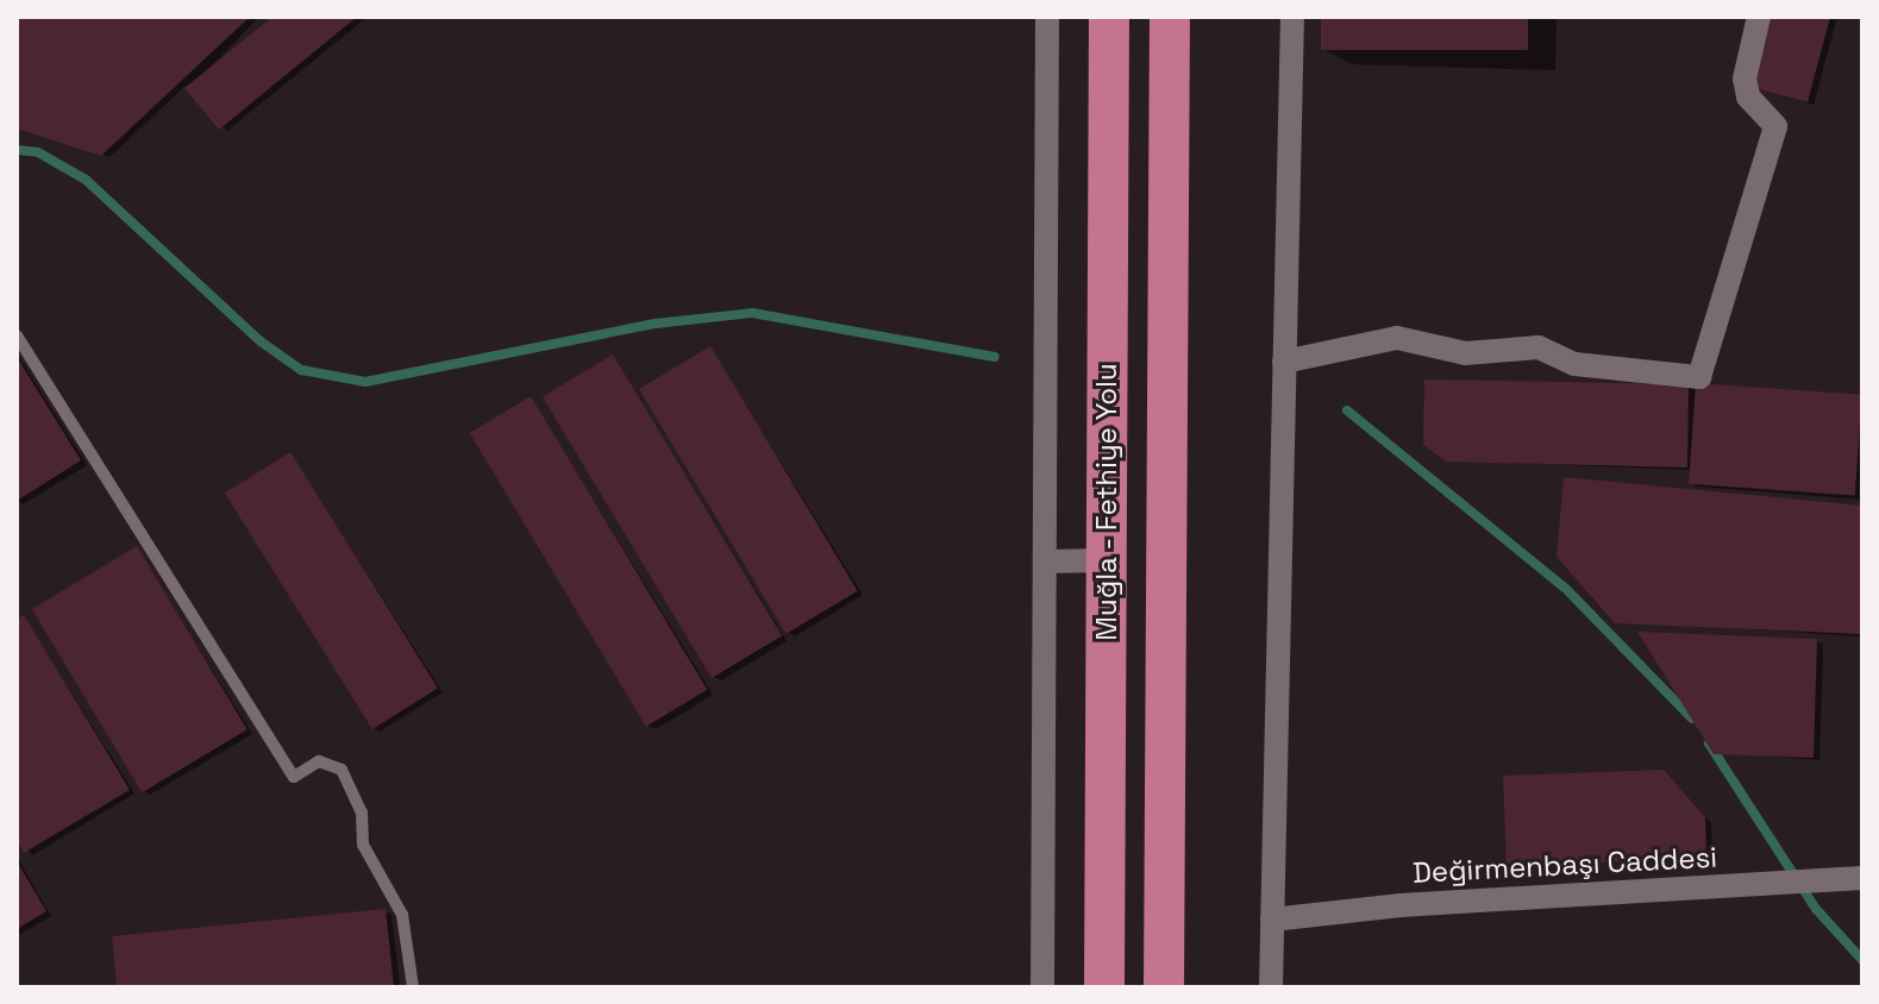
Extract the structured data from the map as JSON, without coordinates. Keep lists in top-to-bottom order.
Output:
{
  "streets": {
    "highway": ["Muğla - Fethiye Yolu"],
    "street": ["Değirmenbaşı Caddesi"]
  }
}
